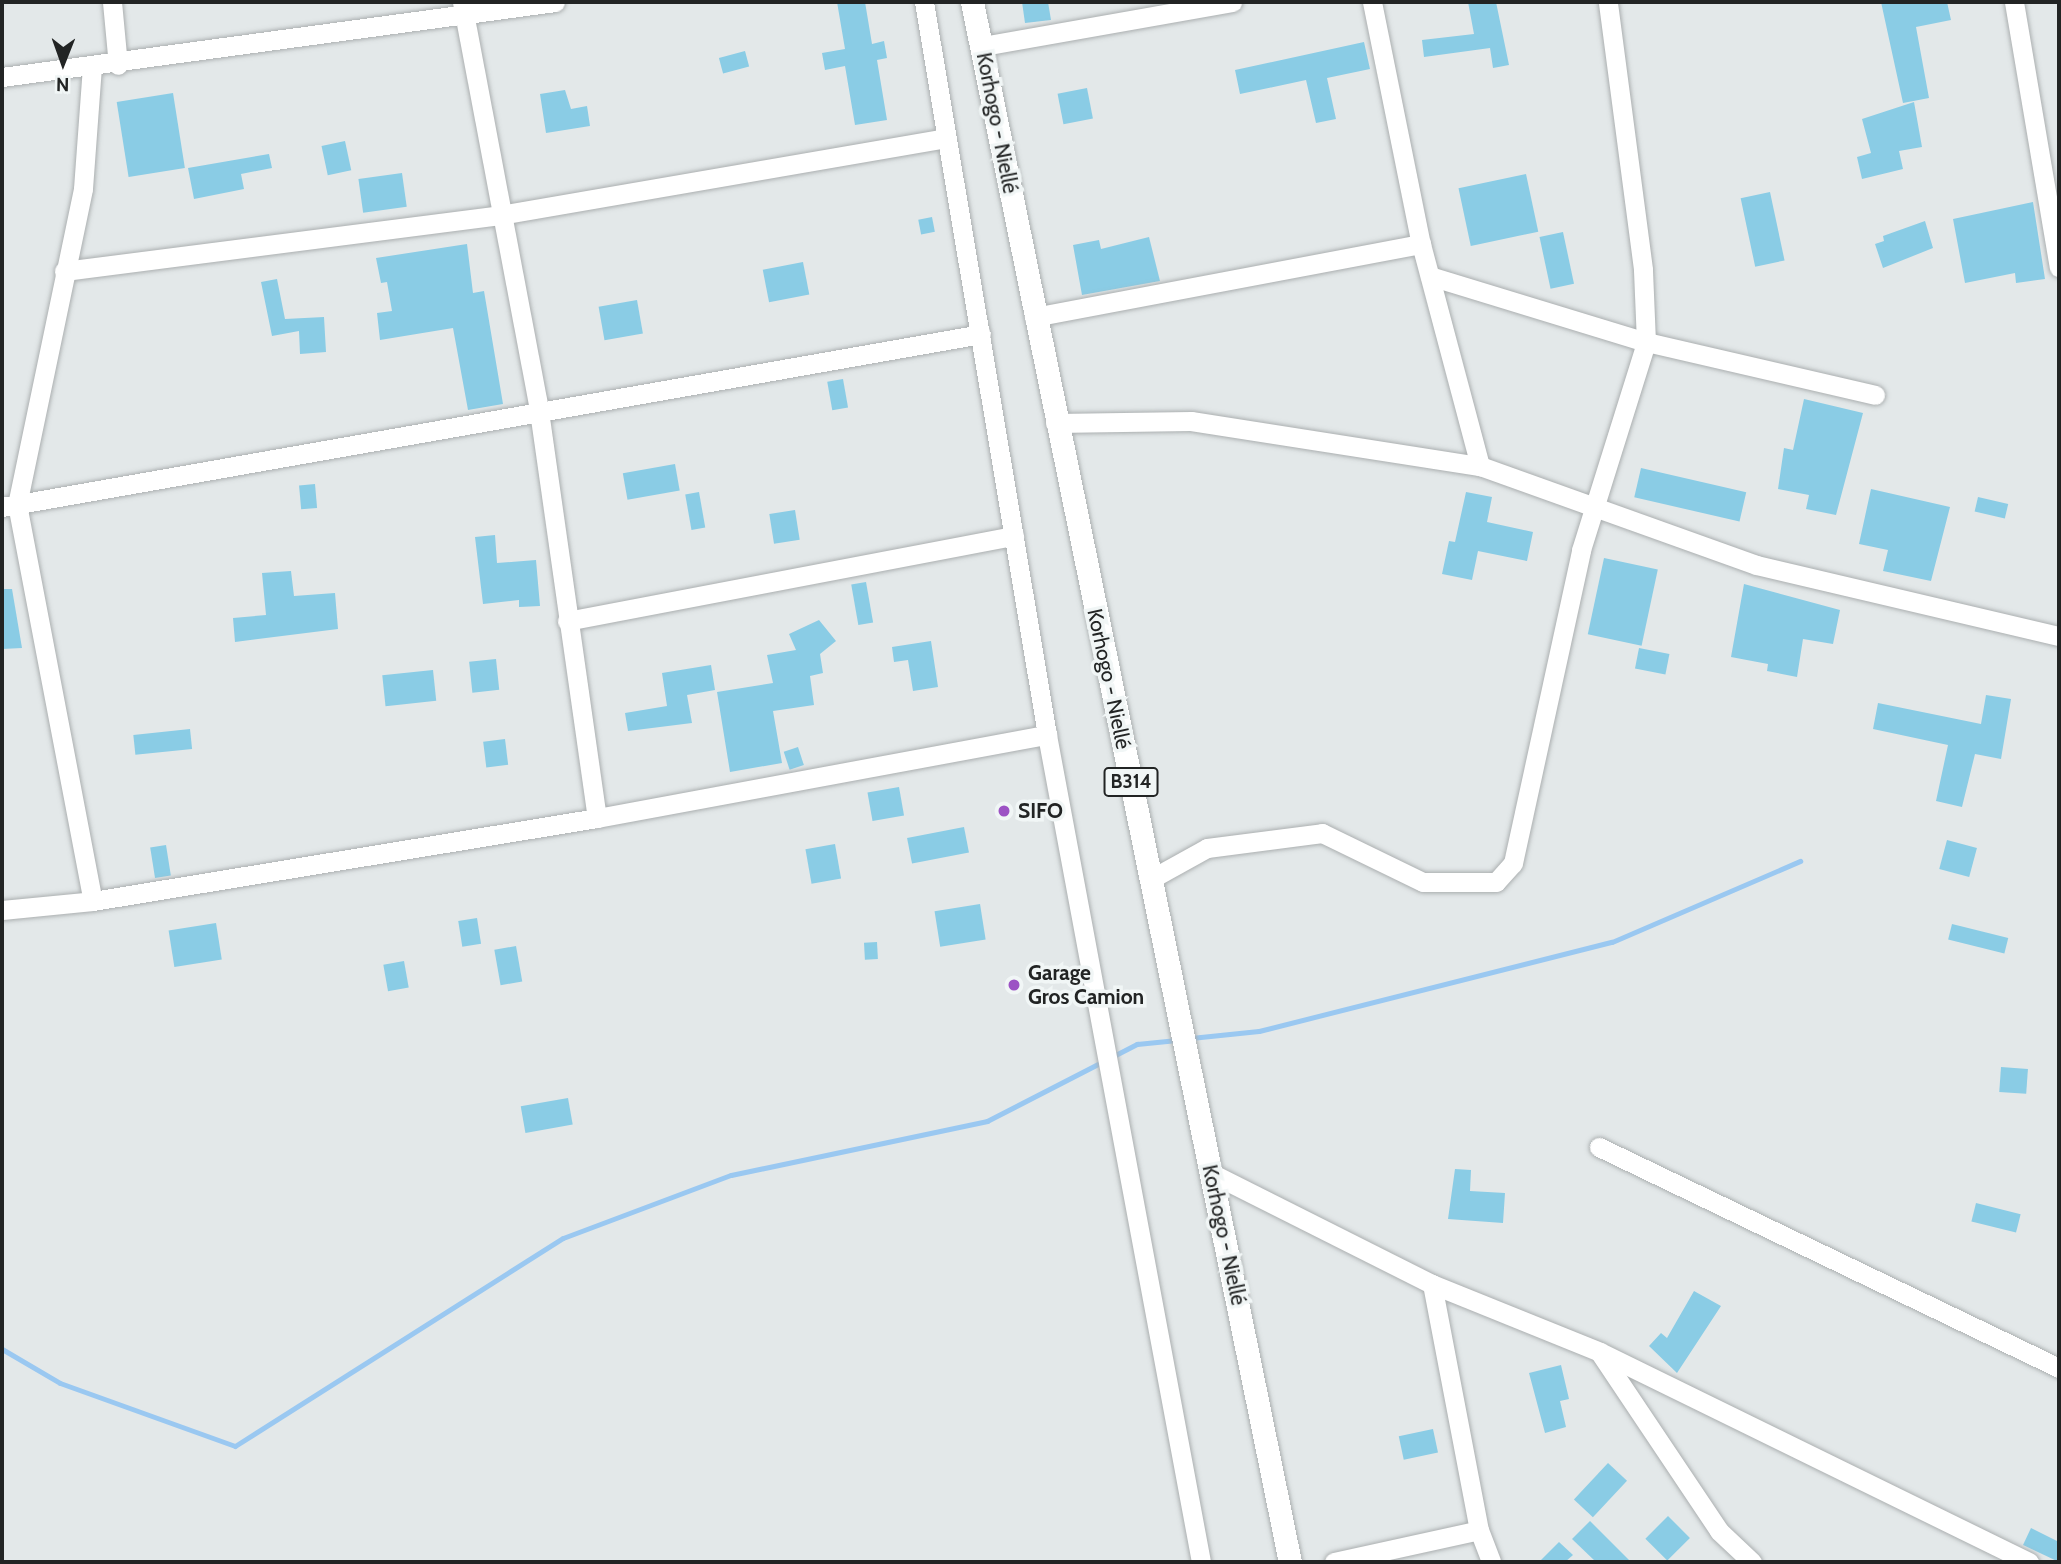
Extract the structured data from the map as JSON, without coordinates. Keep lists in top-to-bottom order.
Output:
{
  "streets": {
    "main road": ["Korhogo - Niellé", "B314"]
  },
  "places": ["SIFO", "Garage Gros Camion"],
  "north": "bottom"
}
